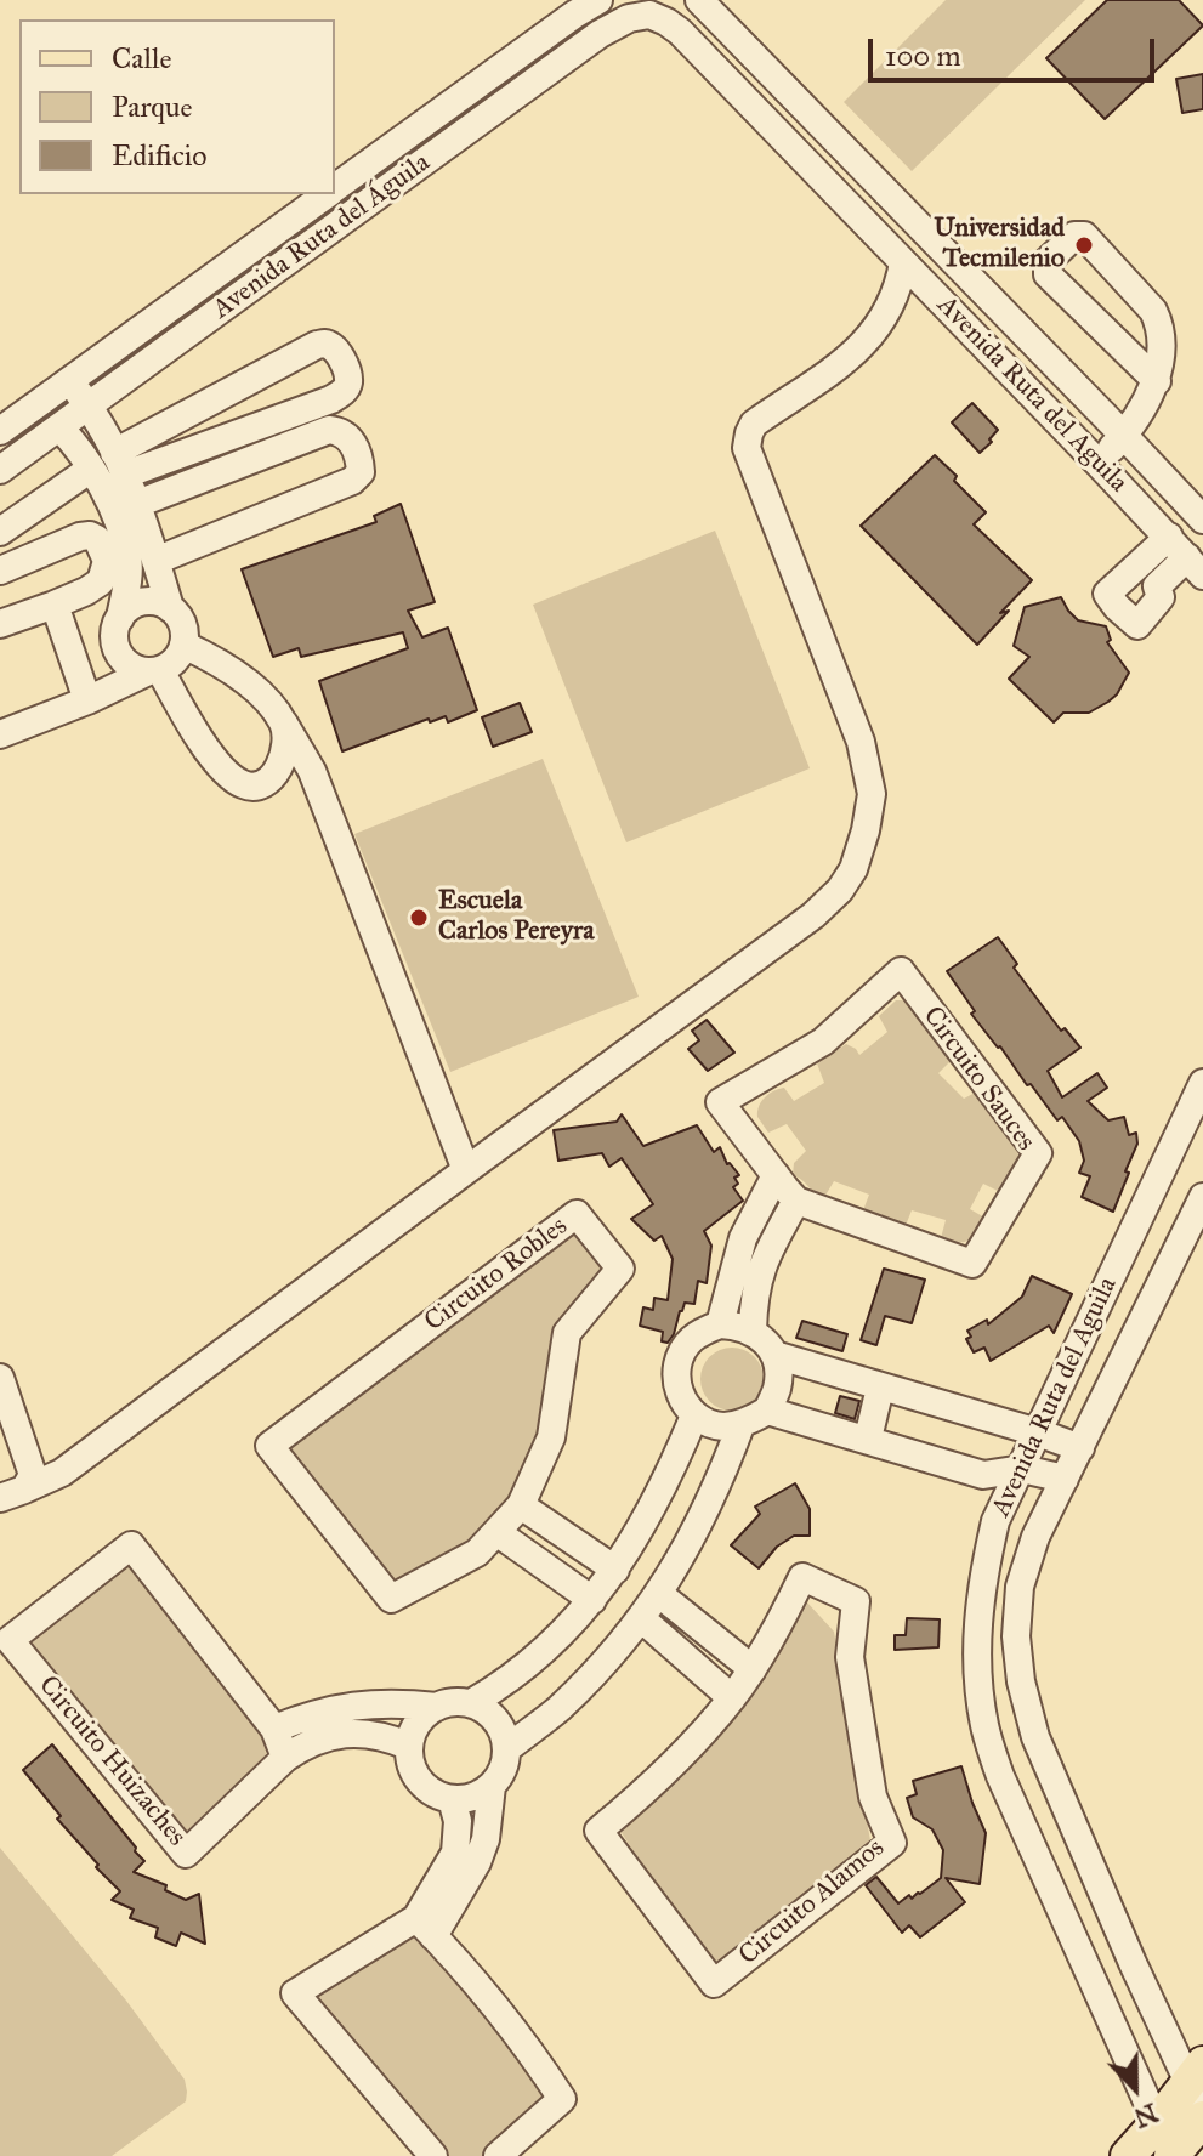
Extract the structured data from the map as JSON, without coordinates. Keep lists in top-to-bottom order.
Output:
{
  "streets": {
    "street": [
      "Avenida Ruta del Águila",
      "Avenida Ruta del Aguila",
      "Circuito Sauces",
      "Circuito Robles",
      "Circuito Huizaches",
      "Circuito Alamos"
    ]
  },
  "crossings": [
    ["Avenida Ruta del Águila", "Avenida Ruta del Aguila"]
  ],
  "places": ["Universidad Tecmilenio", "Escuela Carlos Pereyra"],
  "legend": ["Calle", "Parque", "Edificio"],
  "scale_bar": "100 m",
  "north": "bottom"
}
